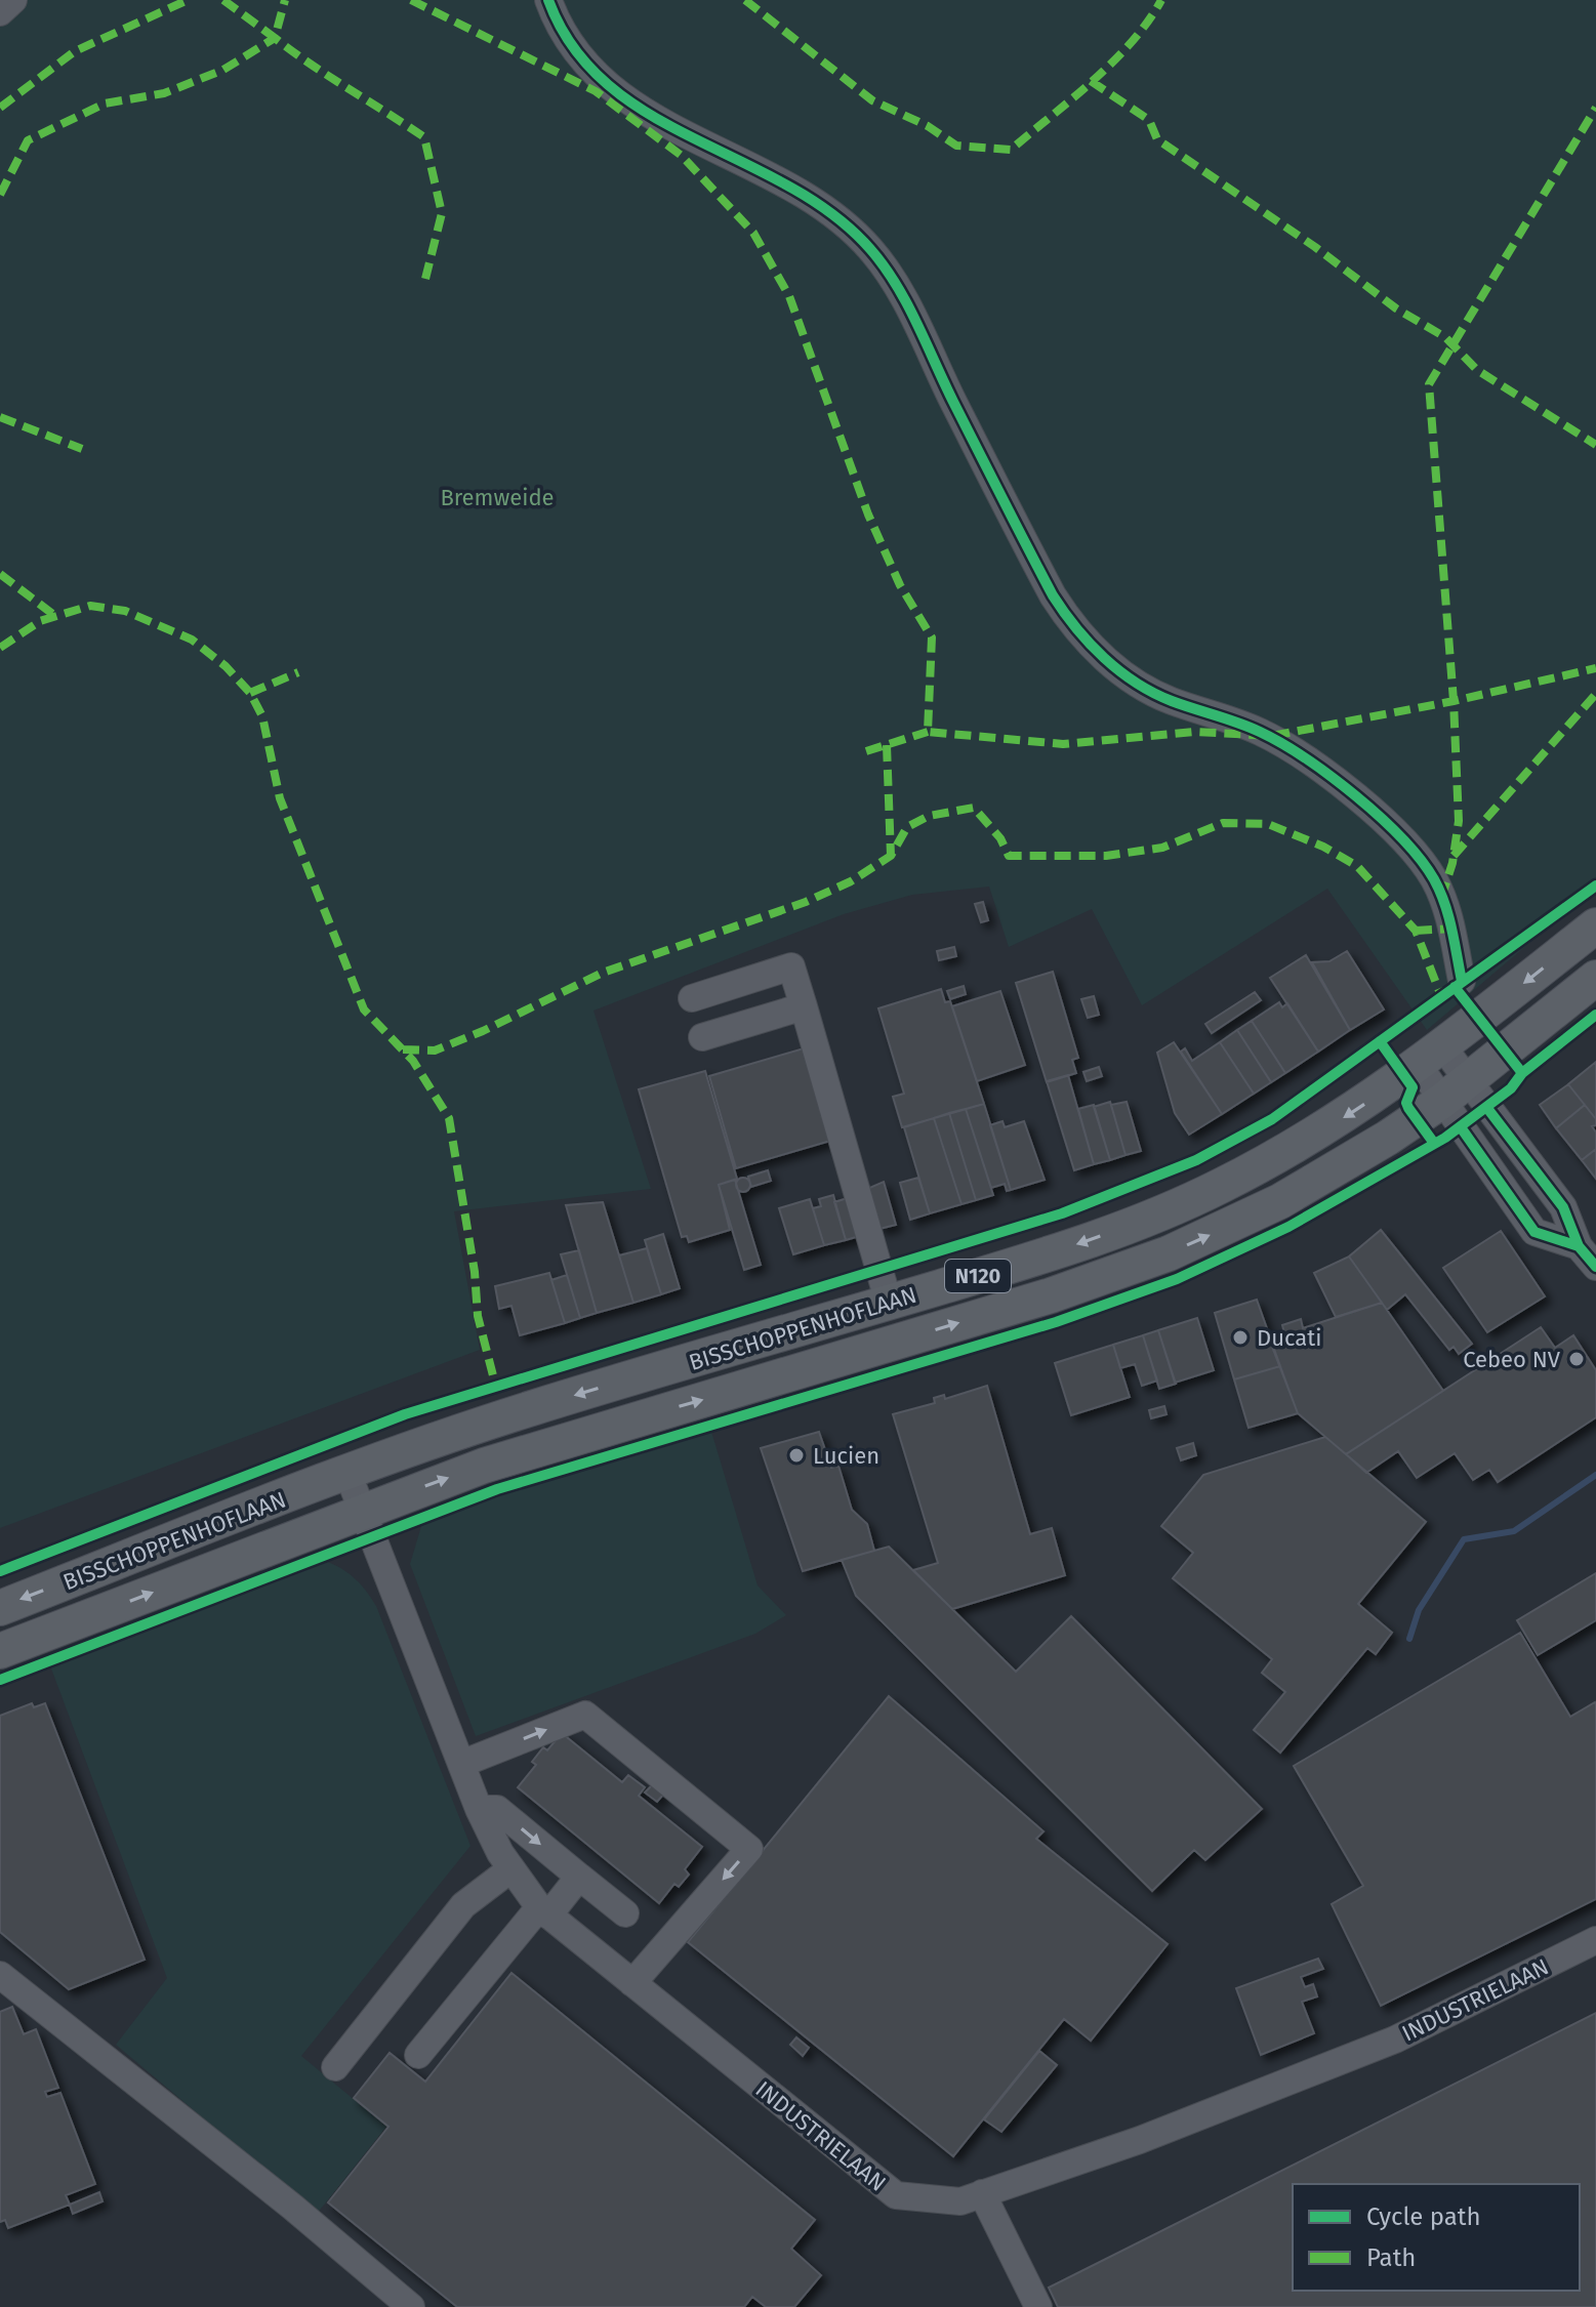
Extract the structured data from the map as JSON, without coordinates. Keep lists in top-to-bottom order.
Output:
{
  "streets": {
    "main road": ["N120", "BISSCHOPPENHOFLAAN"],
    "street": ["INDUSTRIELAAN"]
  },
  "crossings": [
    ["BISSCHOPPENHOFLAAN", "INDUSTRIELAAN"]
  ],
  "parks": ["Bremweide"],
  "places": ["Ducati", "Cebeo NV", "Lucien"],
  "legend": ["Cycle path", "Path"]
}
